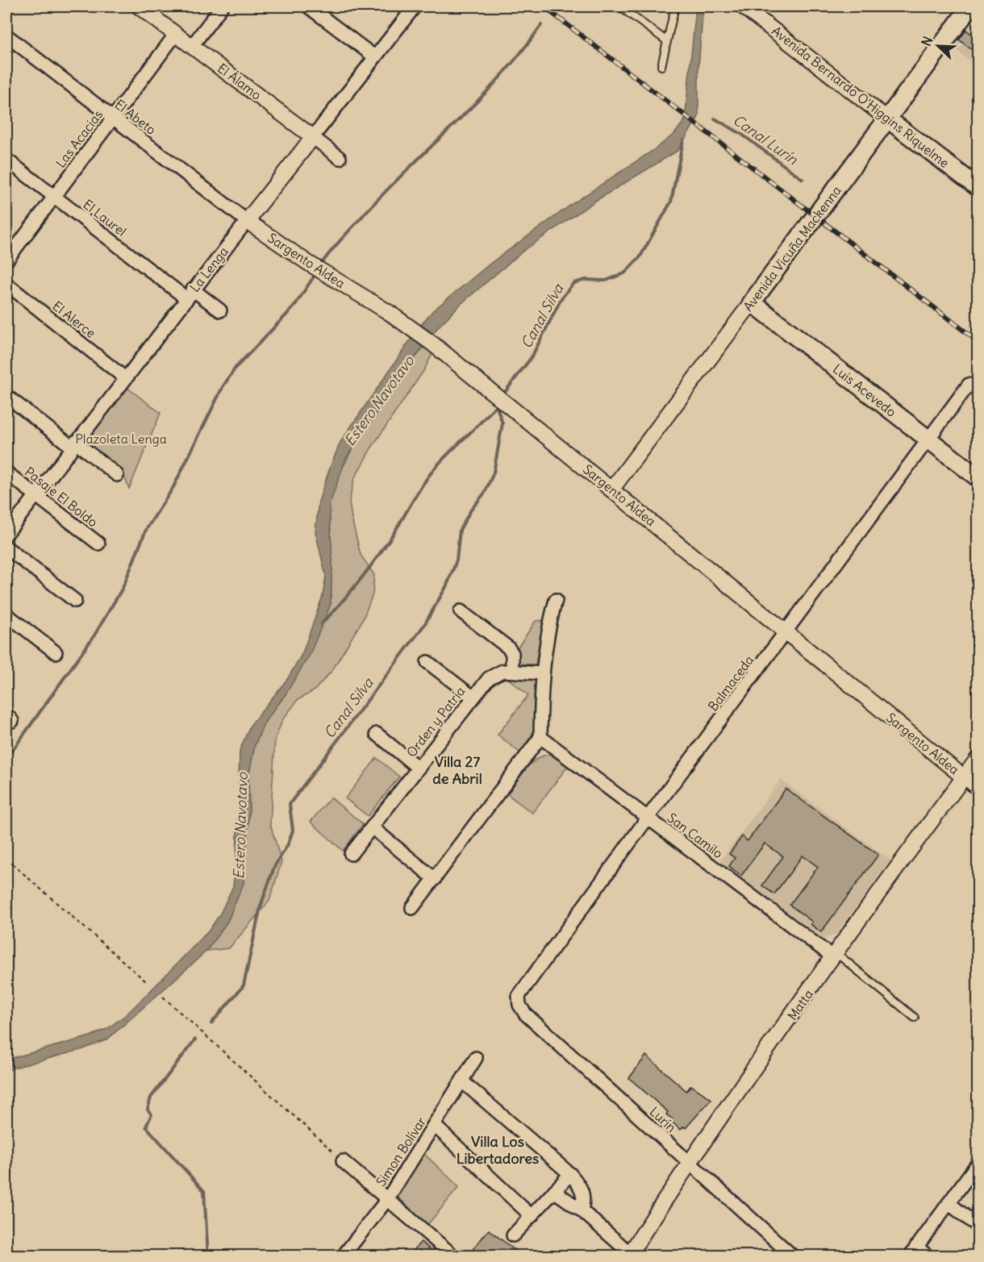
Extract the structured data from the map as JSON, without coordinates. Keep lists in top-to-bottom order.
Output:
{
  "streets": {
    "main road": ["Avenida Bernardo O'Higgins Riquelme", "Avenida Vicuña Mackenna", "Luis Acevedo"],
    "street": [
      "El Álamo",
      "El Abeto",
      "Las Acacias",
      "El Laurel",
      "Sargento Aldea",
      "La Lenga",
      "El Alerce",
      "Pasaje El Boldo",
      "Balmaceda",
      "Orden y Patria",
      "San Camilo",
      "Matta",
      "Lurín",
      "Simon Bolívar"
    ]
  },
  "crossings": [
    ["El Álamo", "Las Acacias"],
    ["El Álamo", "La Lenga"],
    ["Avenida Bernardo O'Higgins Riquelme", "Avenida Vicuña Mackenna"],
    ["El Abeto", "Las Acacias"],
    ["El Abeto", "Sargento Aldea"],
    ["El Abeto", "La Lenga"],
    ["Las Acacias", "El Laurel"],
    ["El Laurel", "La Lenga"],
    ["Avenida Vicuña Mackenna", "Sargento Aldea"],
    ["Avenida Vicuña Mackenna", "Luis Acevedo"],
    ["Sargento Aldea", "La Lenga"],
    ["Sargento Aldea", "Balmaceda"],
    ["Sargento Aldea", "Matta"],
    ["La Lenga", "El Alerce"],
    ["La Lenga", "Pasaje El Boldo"],
    ["Luis Acevedo", "Balmaceda"],
    ["Balmaceda", "San Camilo"],
    ["Balmaceda", "Lurín"],
    ["San Camilo", "Matta"],
    ["Matta", "Lurín"]
  ],
  "districts": ["Villa 27 de Abril", "Villa Los Libertadores"],
  "water": ["Canal Lurín", "Canal Silva", "Estero Navotavo"],
  "parks": ["Plazoleta Lenga"],
  "north": "top left"
}
